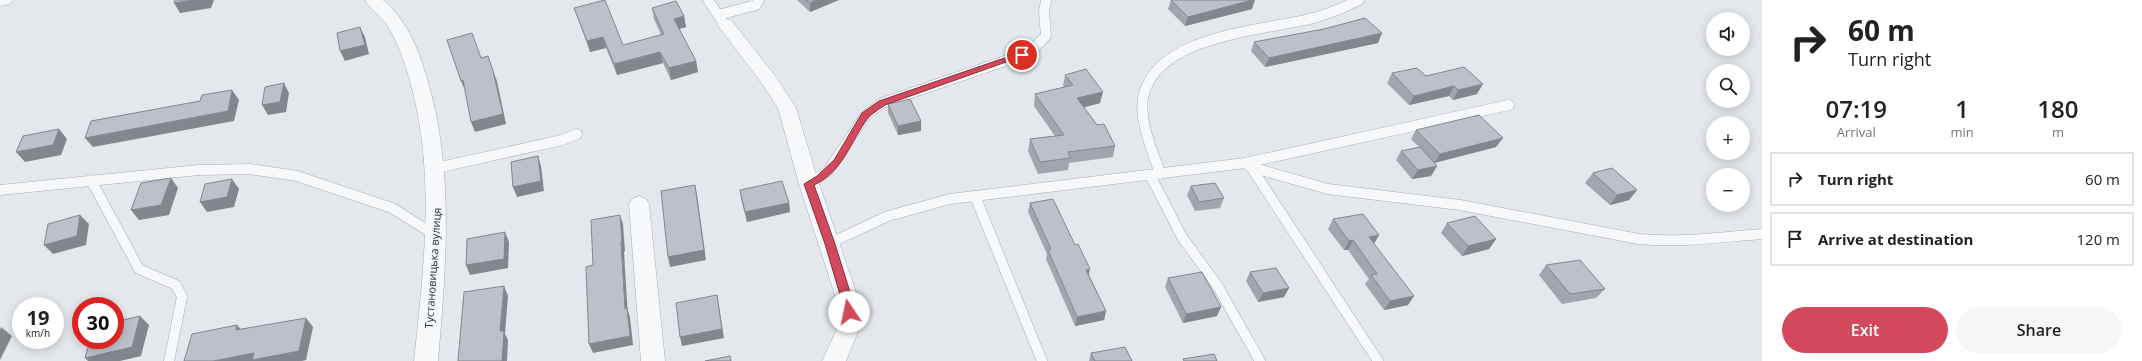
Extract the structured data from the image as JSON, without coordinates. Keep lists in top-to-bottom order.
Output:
{
  "streets": {
    "street": ["Тустановицька вулиця"]
  },
  "page": {
    "turn": ["60 m", "Turn right"],
    "map_buttons": ["+", "−"],
    "eta": [
      "07:19",
      "Arrival",
      "1",
      "min",
      "180",
      "m"
    ],
    "list": [
      {
        "name": "Turn right",
        "value": "60 m"
      },
      {
        "name": "Arrive at destination",
        "value": "120 m"
      }
    ],
    "speed": "19 km/h",
    "limit": "30",
    "buttons": ["Exit", "Share"]
  }
}
